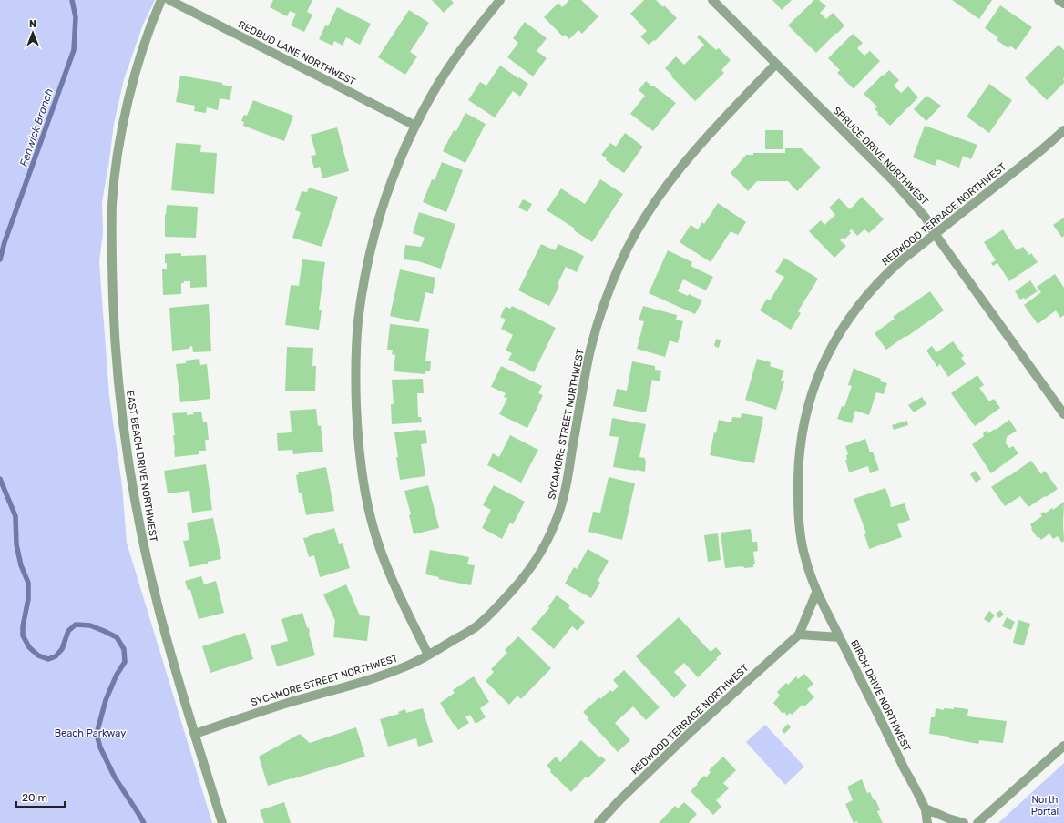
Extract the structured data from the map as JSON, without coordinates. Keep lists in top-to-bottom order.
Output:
{
  "streets": {
    "street": [
      "REDBUD LANE NORTHWEST",
      "SPRUCE DRIVE NORTHWEST",
      "REDWOOD TERRACE NORTHWEST",
      "SYCAMORE STREET NORTHWEST",
      "EAST BEACH DRIVE NORTHWEST",
      "BIRCH DRIVE NORTHWEST"
    ]
  },
  "crossings": [
    ["SPRUCE DRIVE NORTHWEST", "REDWOOD TERRACE NORTHWEST"],
    ["SPRUCE DRIVE NORTHWEST", "SYCAMORE STREET NORTHWEST"],
    ["REDWOOD TERRACE NORTHWEST", "BIRCH DRIVE NORTHWEST"],
    ["SYCAMORE STREET NORTHWEST", "EAST BEACH DRIVE NORTHWEST"]
  ],
  "water": ["Fenwick Branch"],
  "parks": ["Beach Parkway", "North Portal"],
  "scale_bar": "20 m",
  "north": "top"
}
